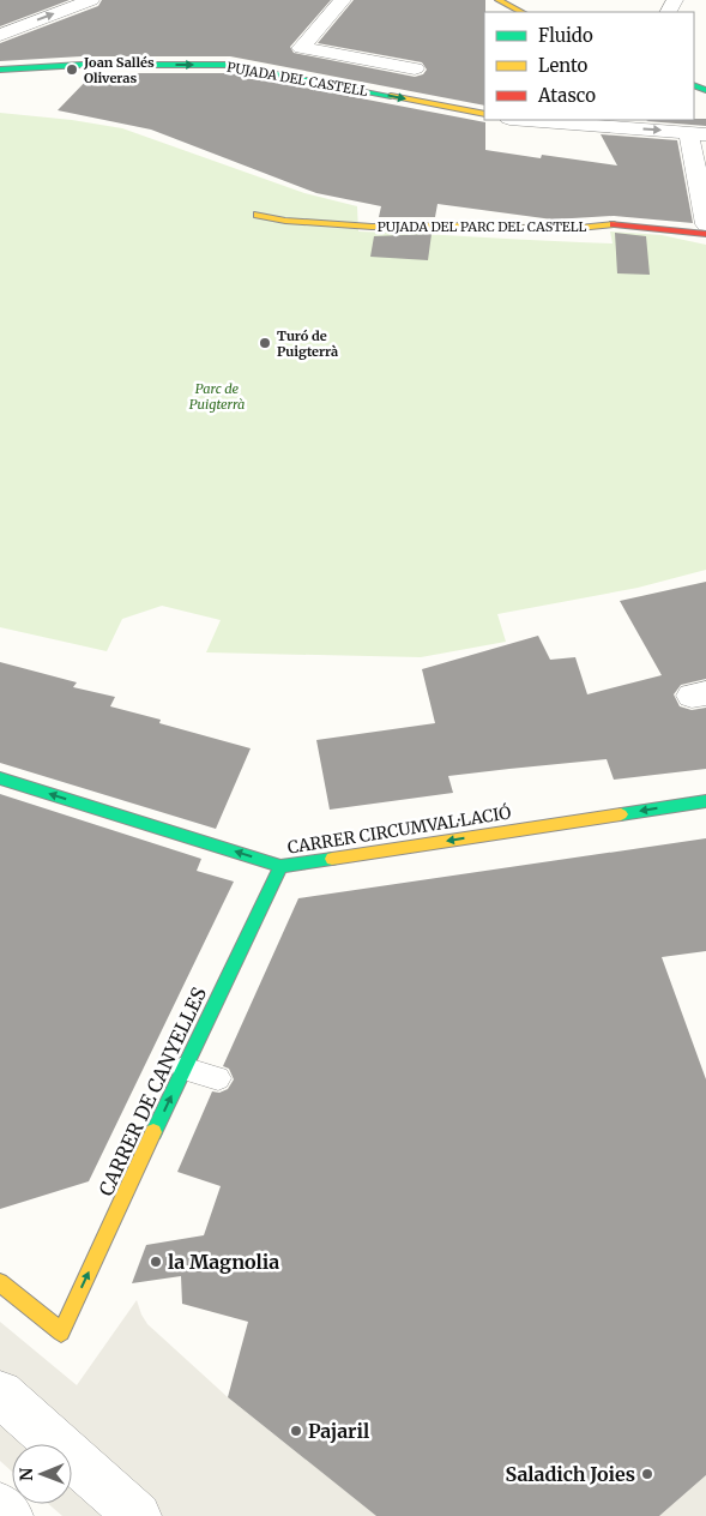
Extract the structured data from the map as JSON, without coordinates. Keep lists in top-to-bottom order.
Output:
{
  "streets": {
    "street": [
      "PUJADA DEL CASTELL",
      "PUJADA DEL PARC DEL CASTELL",
      "CARRER CIRCUMVAL·LACIÓ",
      "CARRER DE CANYELLES"
    ]
  },
  "crossings": [
    ["CARRER CIRCUMVAL·LACIÓ", "CARRER DE CANYELLES"]
  ],
  "one_way": ["PUJADA DEL CASTELL", "CARRER CIRCUMVAL·LACIÓ"],
  "parks": ["Parc de Puigterrà"],
  "places": [
    "Joan Sallés Oliveras",
    "Turó de Puigterrà",
    "la Magnolia",
    "Pajaril",
    "Saladich Joies"
  ],
  "legend": ["Fluido", "Lento", "Atasco"],
  "north": "left"
}
